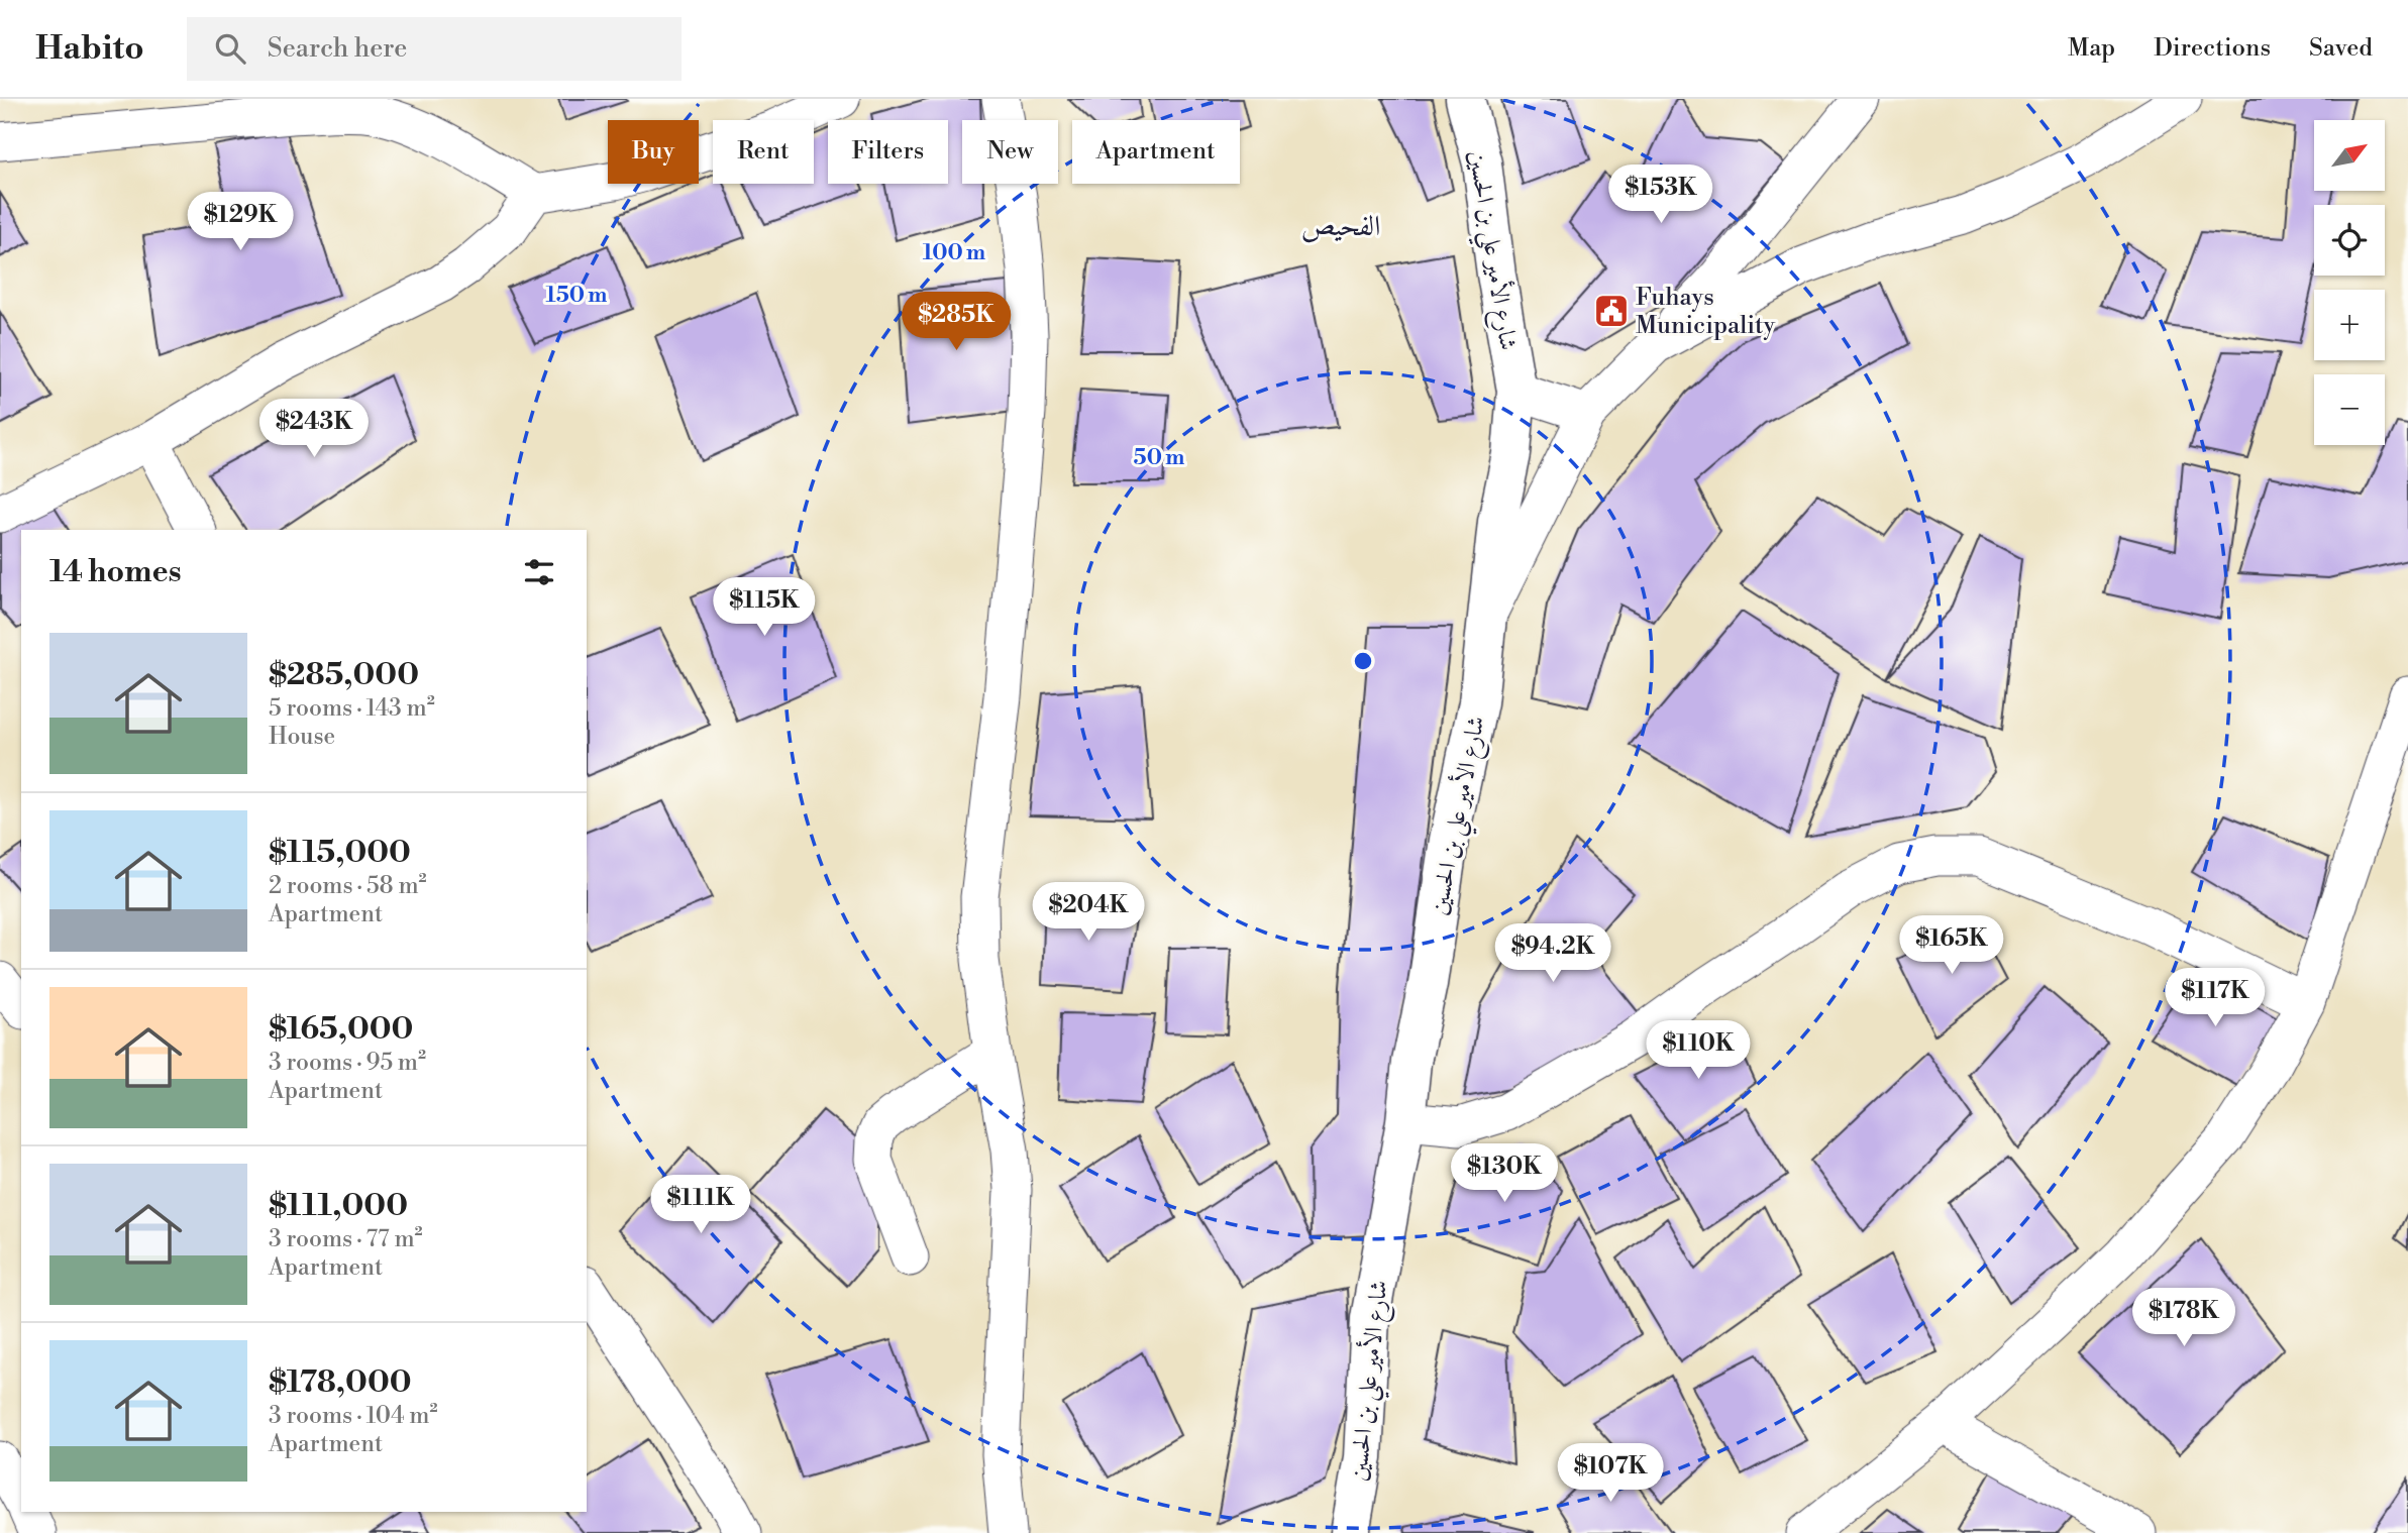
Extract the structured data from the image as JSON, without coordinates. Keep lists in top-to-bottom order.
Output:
{
  "streets": {
    "street": ["شارع الأمير علي بن الحسين"]
  },
  "districts": ["الفحيص"],
  "places": {
    "public building": ["Fuhays Municipality"]
  },
  "north": "top right",
  "page": {
    "header": "Habito",
    "search": "Search here",
    "nav": ["Map", "Directions", "Saved"],
    "map_buttons": ["+", "−"],
    "chip": [
      "Buy",
      "Rent",
      "Filters",
      "New",
      "Apartment"
    ],
    "price": [
      "$153K",
      "$129K",
      "$285K",
      "$243K",
      "$115K",
      "$204K",
      "$165K",
      "$94.2K",
      "$117K",
      "$110K",
      "$130K",
      "$111K",
      "$178K",
      "$107K"
    ],
    "heading": "14 homes",
    "list": [
      {
        "name": "$285,000",
        "note": "5 rooms · 143 m² · House"
      },
      {
        "name": "$115,000",
        "note": "2 rooms · 58 m² · Apartment"
      },
      {
        "name": "$165,000",
        "note": "3 rooms · 95 m² · Apartment"
      },
      {
        "name": "$111,000",
        "note": "3 rooms · 77 m² · Apartment"
      },
      {
        "name": "$178,000",
        "note": "3 rooms · 104 m² · Apartment"
      }
    ]
  },
  "rings": ["100 m", "150 m", "50 m"]
}
